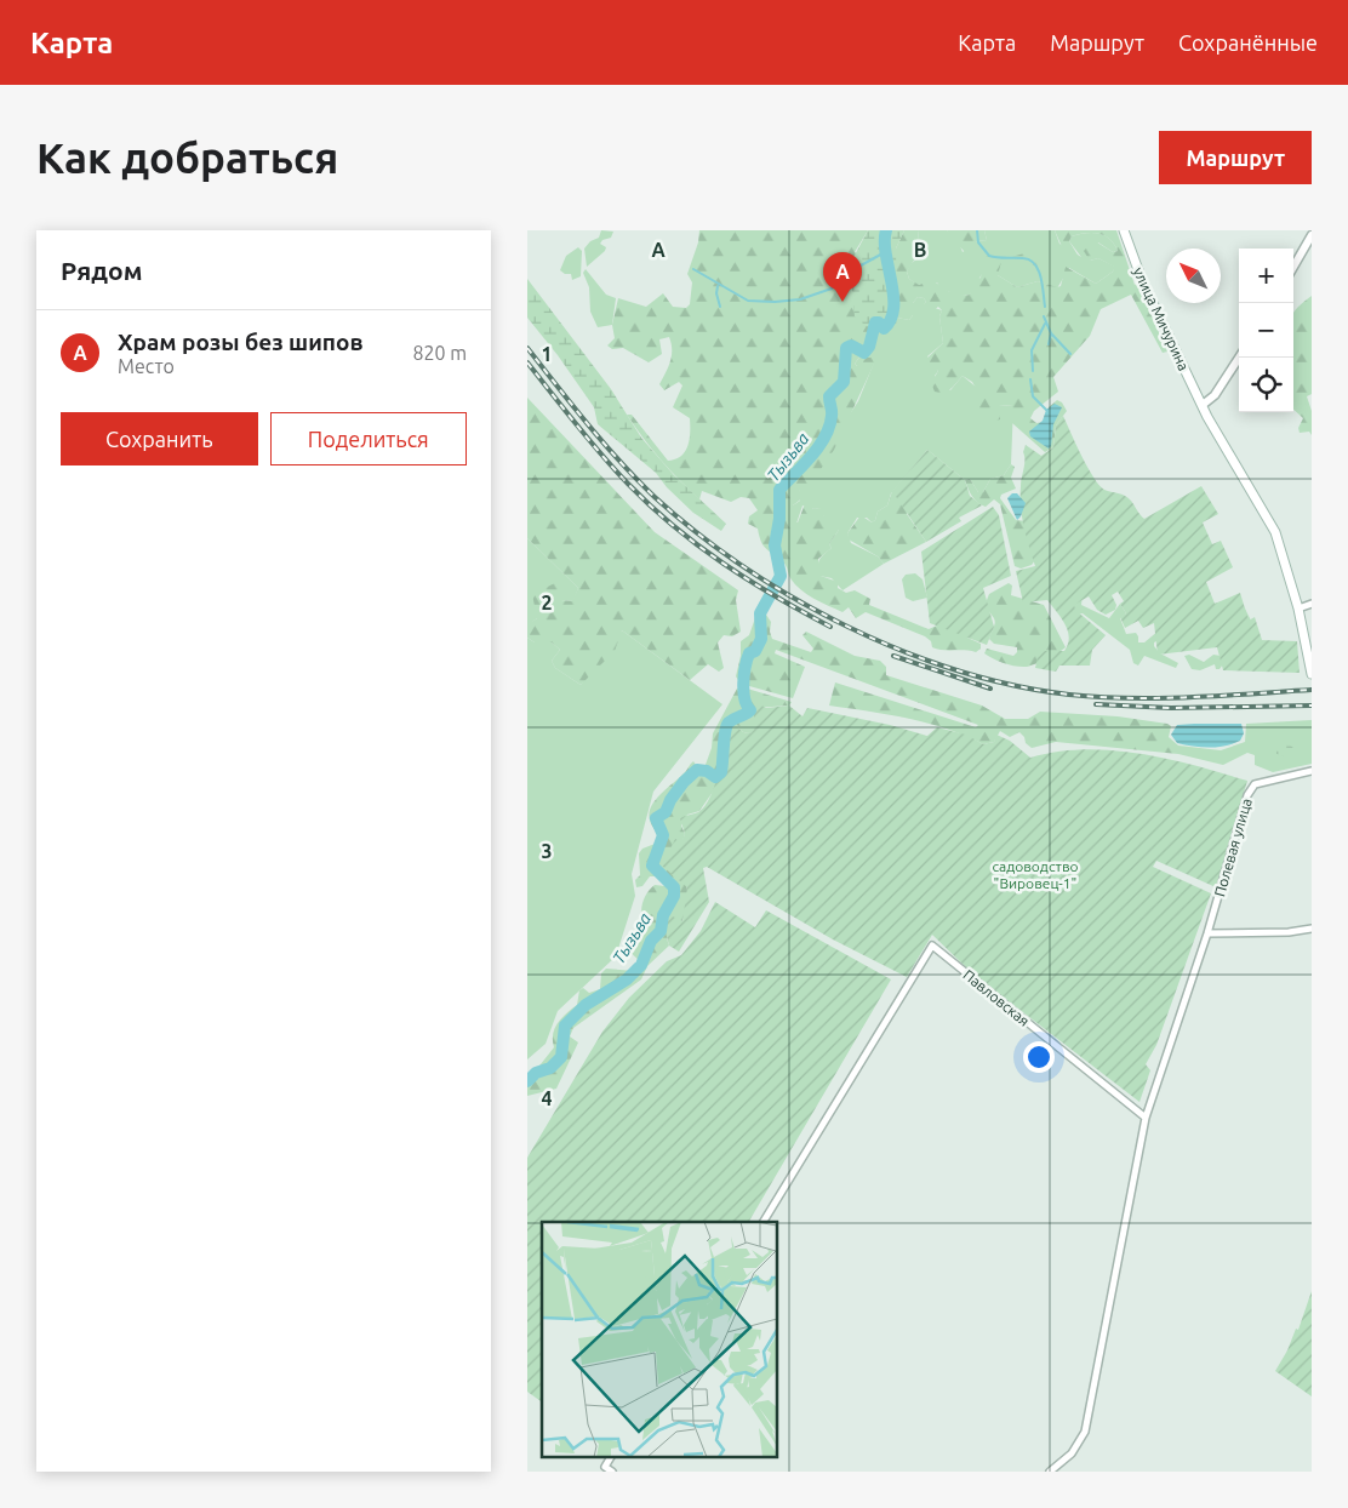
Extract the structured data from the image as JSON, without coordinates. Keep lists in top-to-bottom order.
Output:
{
  "streets": {
    "main road": ["улица Мичурина"],
    "street": ["Полевая улица", "Павловская"]
  },
  "water": ["Тызьва"],
  "parks": ["садоводство \"Вировец-1\""],
  "north": "top left",
  "page": {
    "header": "Карта",
    "nav": ["Карта", "Маршрут", "Сохранённые"],
    "buttons": [
      "Маршрут",
      ["Сохранить", "Поделиться"]
    ],
    "title": "Как добраться",
    "heading": "Рядом",
    "map_buttons": ["+", "−"],
    "pins": "A",
    "list": [
      {
        "mark": "A",
        "name": "Храм розы без шипов",
        "note": "Место",
        "value": "820 m"
      }
    ]
  },
  "grid": {
    "columns": ["A", "B"],
    "rows": [
      "1",
      "2",
      "3",
      "4"
    ]
  }
}
